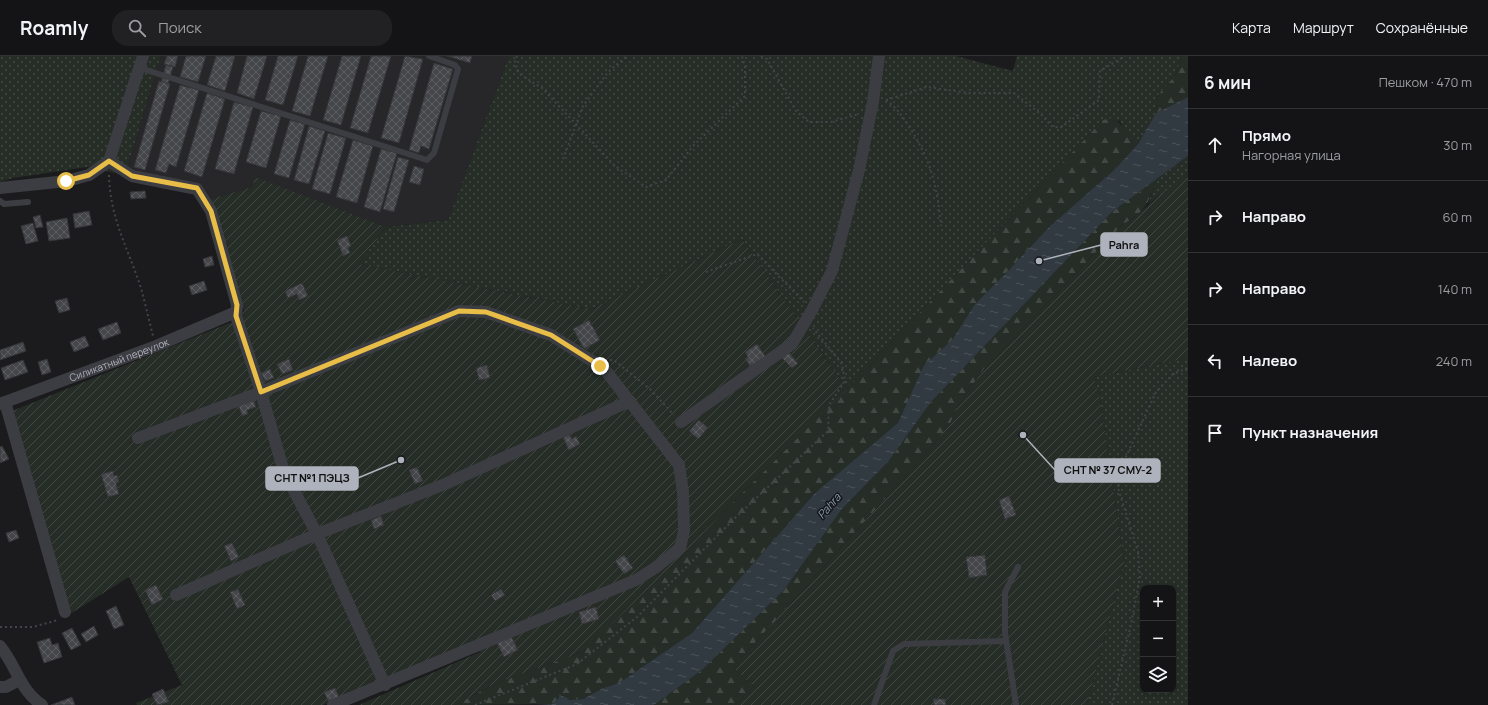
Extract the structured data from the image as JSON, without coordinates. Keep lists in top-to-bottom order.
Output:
{
  "streets": {
    "street": ["Силикатный переулок"]
  },
  "water": ["Pahra"],
  "places": ["Pahra", "СНТ № 37 СМУ-2", "СНТ №1 ПЭЦЗ"],
  "page": {
    "header": "Roamly",
    "search": "Поиск",
    "nav": ["Карта", "Маршрут", "Сохранённые"],
    "heading": ["6 мин", "Пешком · 470 m"],
    "list": [
      ["Прямо", "Нагорная улица", "30 m"],
      ["Направо", "60 m"],
      ["Направо", "140 m"],
      ["Налево", "240 m"],
      "Пункт назначения"
    ],
    "map_buttons": ["+", "−"]
  }
}
